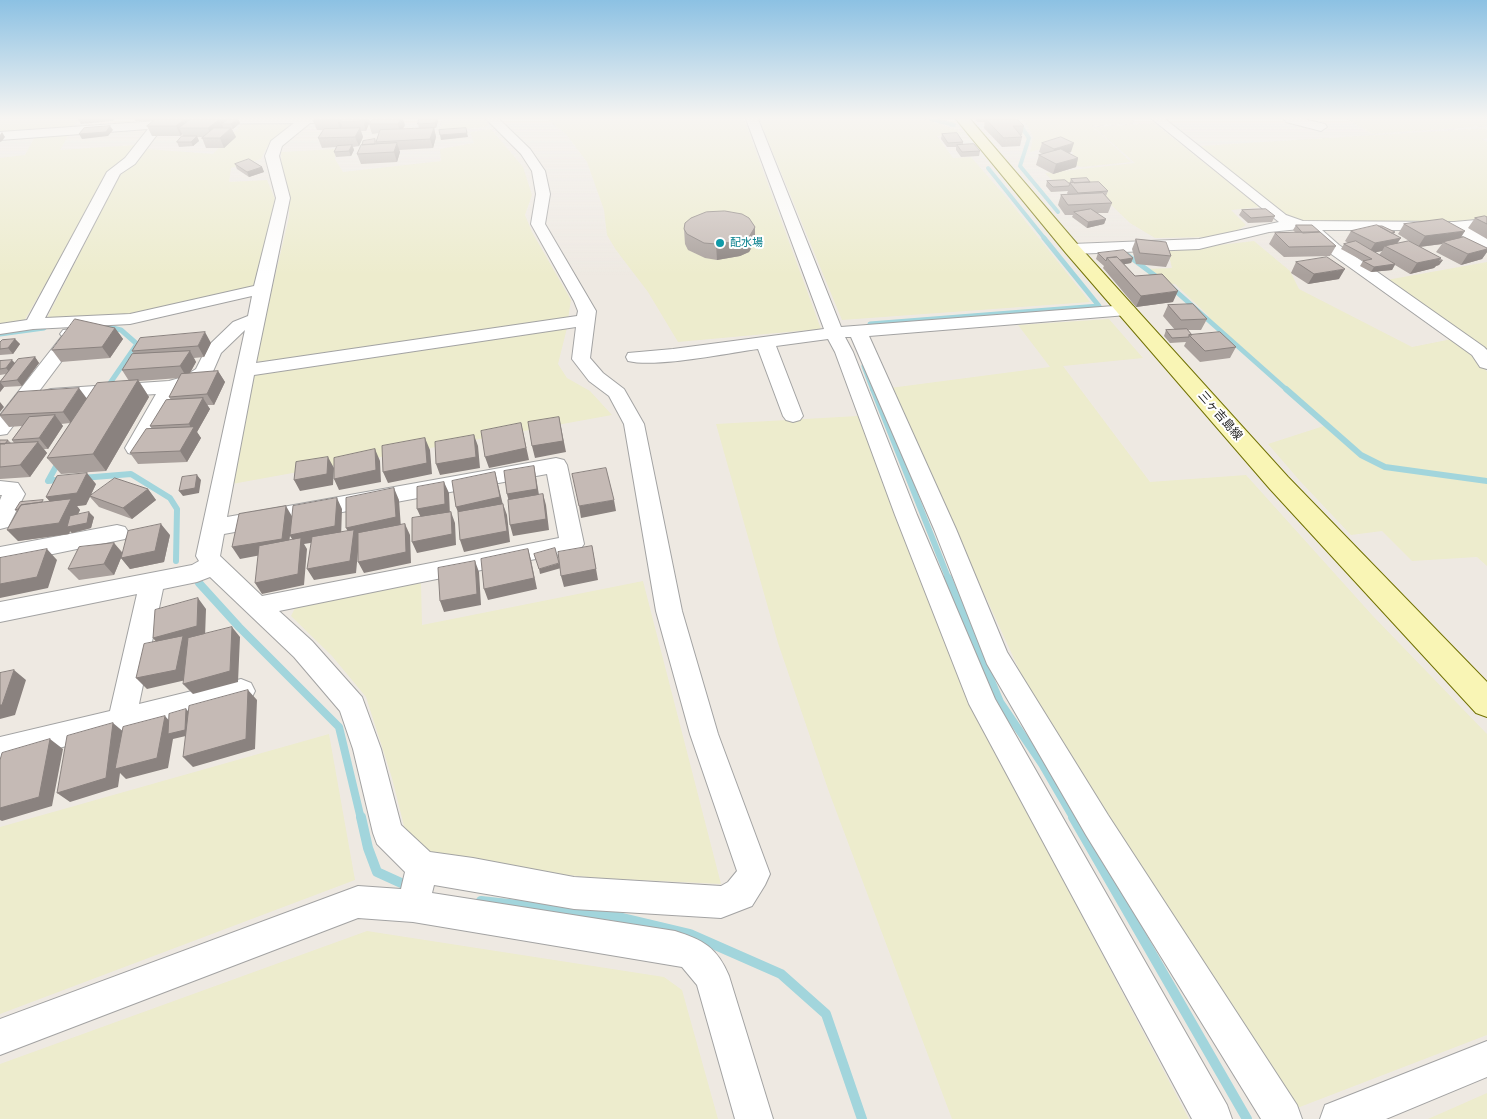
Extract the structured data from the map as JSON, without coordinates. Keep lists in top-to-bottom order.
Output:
{
  "streets": {
    "main road": ["三ヶ吉島線"]
  },
  "places": ["配水場"]
}
